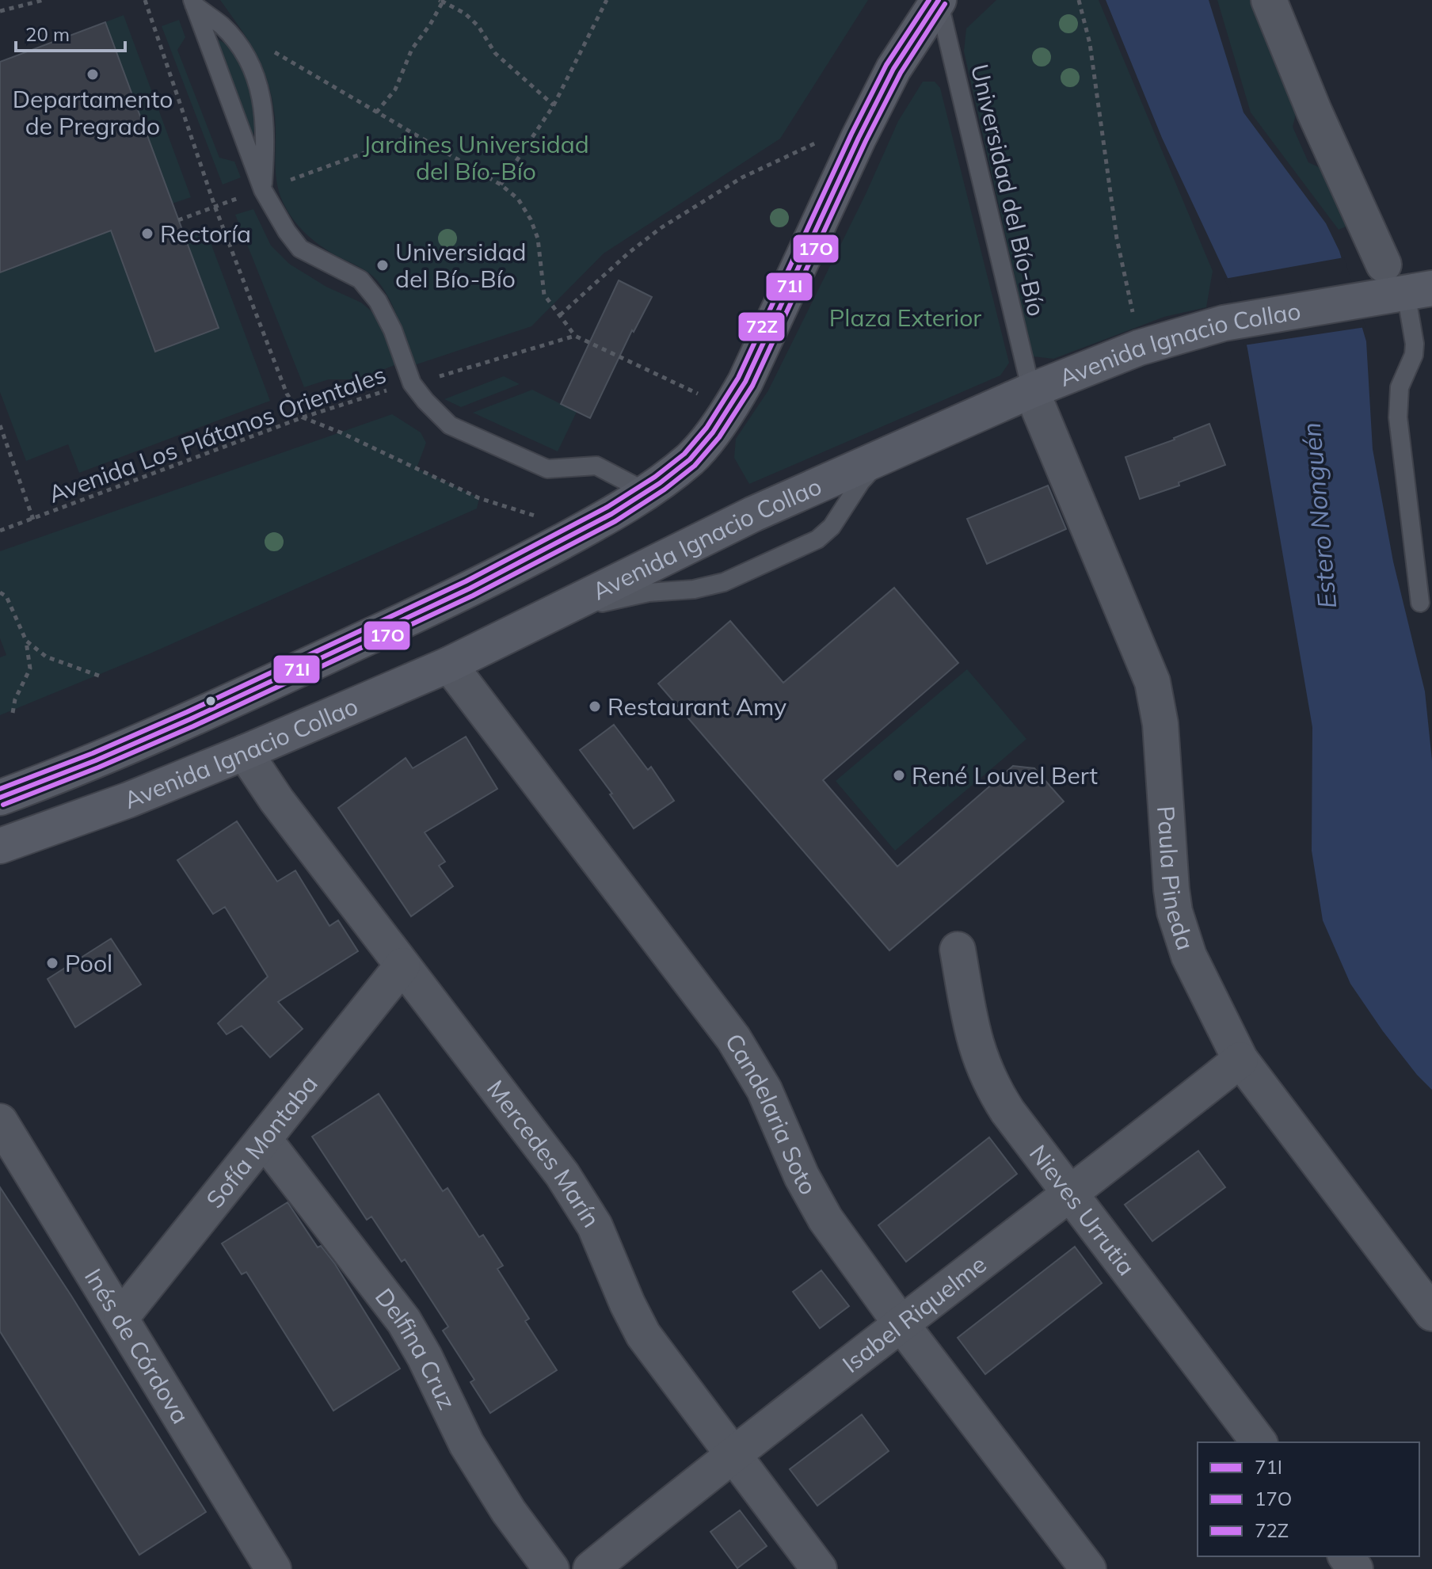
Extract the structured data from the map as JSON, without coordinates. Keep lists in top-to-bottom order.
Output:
{
  "streets": {
    "main road": ["Avenida Ignacio Collao"],
    "street": [
      "Paula Pineda",
      "Candelaria Soto",
      "Sofía Montaba",
      "Mercedes Marín",
      "Nieves Urrutia",
      "Isabel Riquelme",
      "Inés de Córdova",
      "Delfina Cruz"
    ],
    "lane": ["Universidad del Bío-Bío"],
    "path": ["Avenida Los Plátanos Orientales"]
  },
  "crossings": [
    ["Universidad del Bío-Bío", "Avenida Ignacio Collao"],
    ["Universidad del Bío-Bío", "Paula Pineda"],
    ["Avenida Ignacio Collao", "Paula Pineda"],
    ["Avenida Ignacio Collao", "Candelaria Soto"],
    ["Avenida Ignacio Collao", "Mercedes Marín"],
    ["Paula Pineda", "Isabel Riquelme"],
    ["Candelaria Soto", "Isabel Riquelme"],
    ["Sofía Montaba", "Mercedes Marín"],
    ["Sofía Montaba", "Inés de Córdova"],
    ["Sofía Montaba", "Delfina Cruz"],
    ["Mercedes Marín", "Isabel Riquelme"],
    ["Nieves Urrutia", "Isabel Riquelme"]
  ],
  "water": ["Estero Nonguén"],
  "parks": ["Jardines Universidad del Bío-Bío", "Plaza Exterior"],
  "places": [
    "Departamento de Pregrado",
    "Rectoría",
    "Universidad del Bío-Bío",
    "Restaurant Amy",
    "René Louvel Bert",
    "Pool"
  ],
  "lines": ["transit line 71I", "transit line 72Z", "transit line 17O"],
  "legend": ["71I", "17O", "72Z"],
  "scale_bar": "20 m"
}
